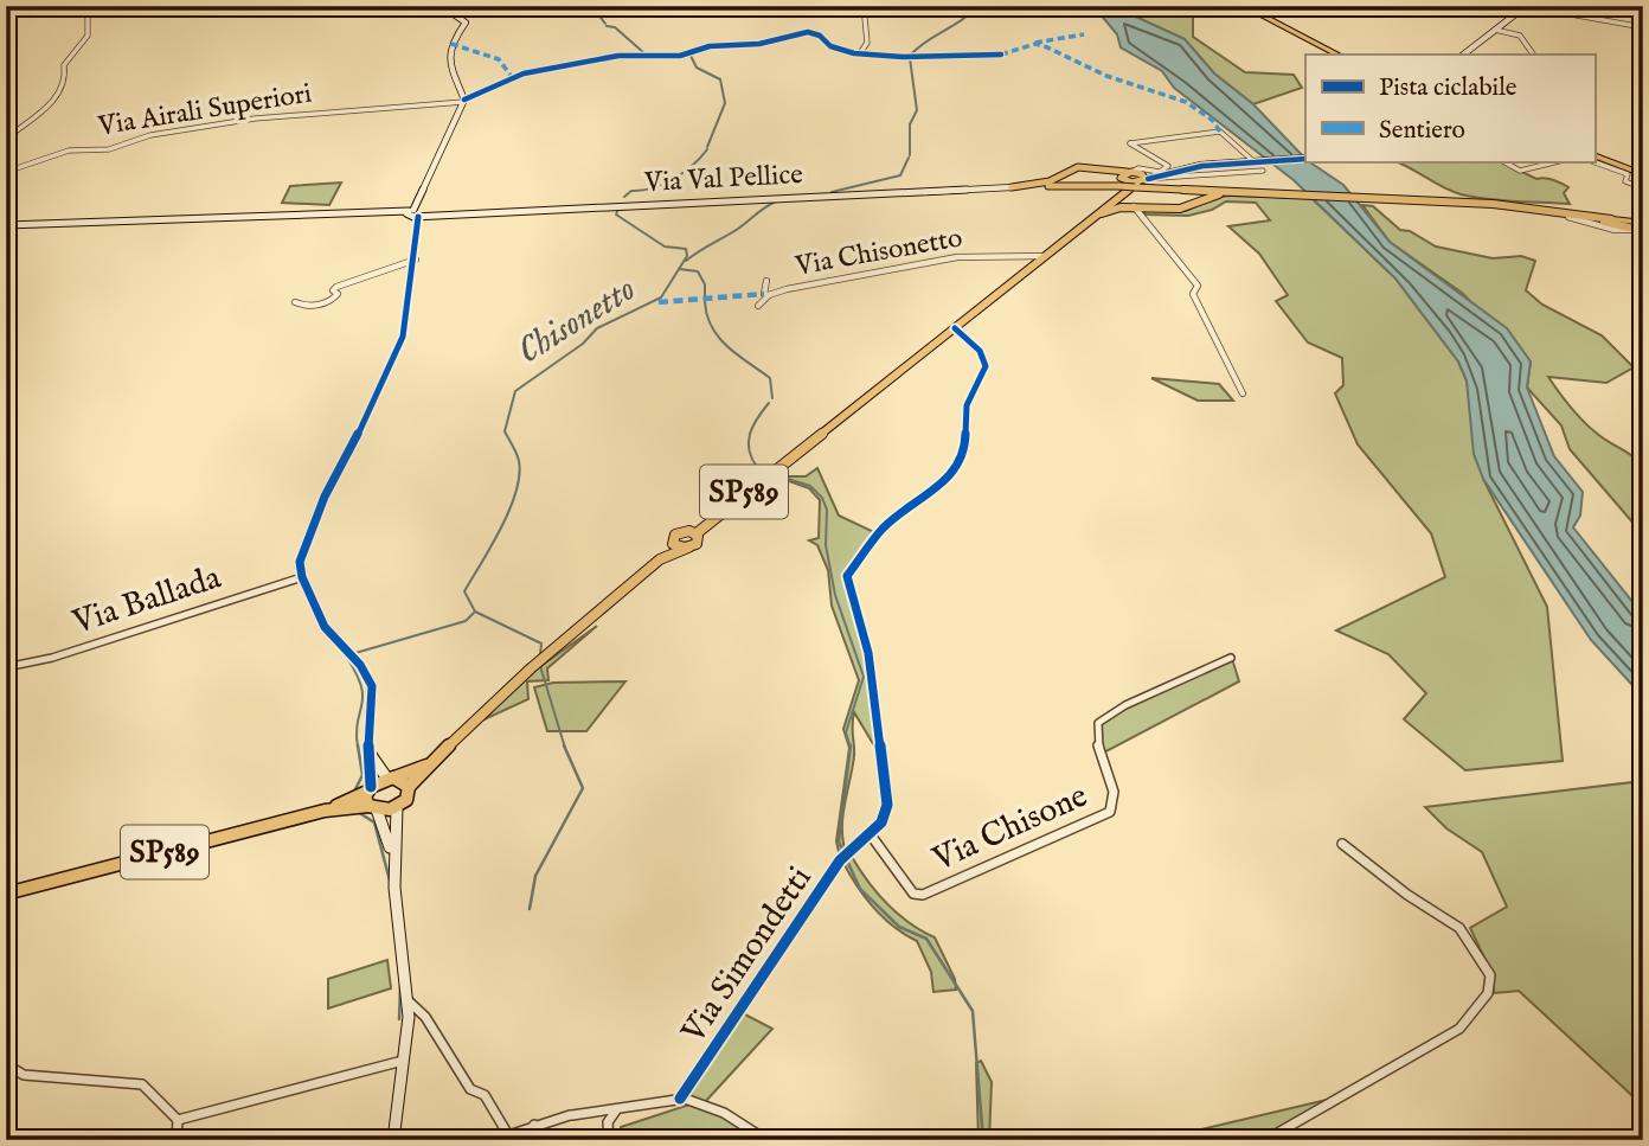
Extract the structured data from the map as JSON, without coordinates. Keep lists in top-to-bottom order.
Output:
{
  "streets": {
    "main road": ["SP589"],
    "street": [
      "Via Airali Superiori",
      "Via Val Pellice",
      "Via Chisonetto",
      "Via Ballada",
      "Via Chisone",
      "Via Simondetti"
    ]
  },
  "crossings": [
    ["Via Chisonetto", "SP589"],
    ["Via Chisone", "Via Simondetti"]
  ],
  "water": ["Chisonetto"],
  "legend": ["Pista ciclabile", "Sentiero"]
}
